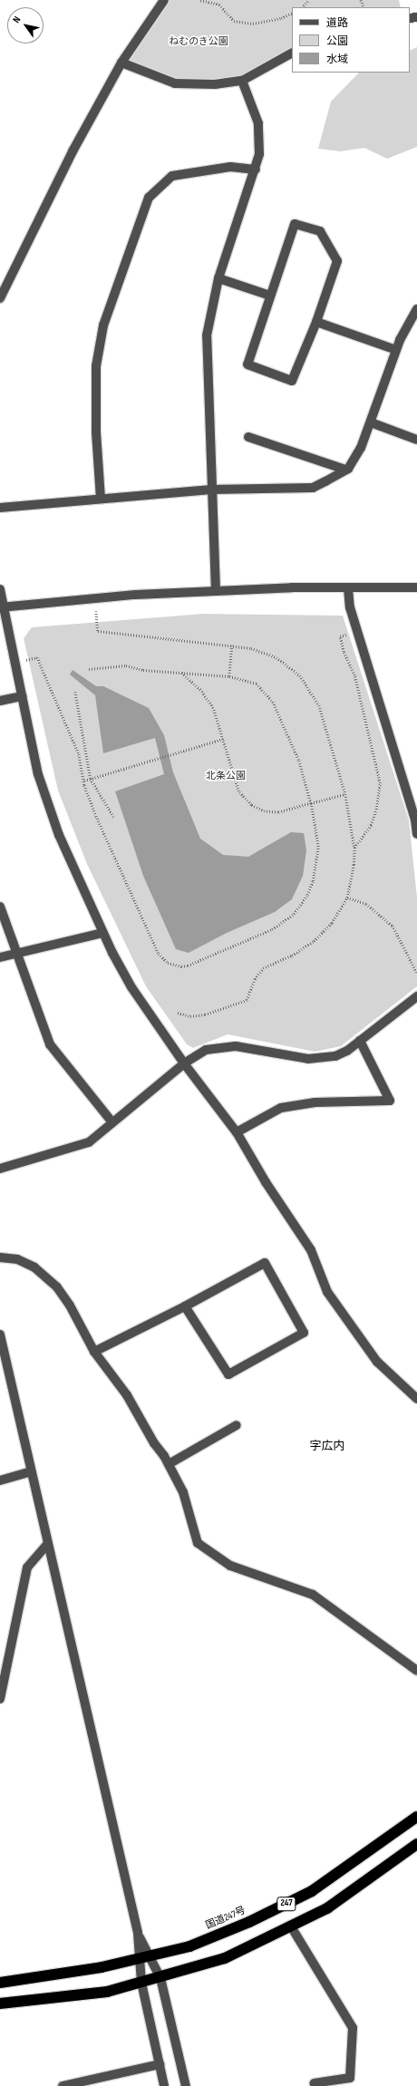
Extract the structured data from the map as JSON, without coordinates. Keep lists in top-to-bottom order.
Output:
{
  "streets": {
    "highway": ["247", "国道247号"]
  },
  "districts": ["字広内"],
  "parks": ["ねむのき公園", "北条公園"],
  "legend": ["道路", "公園", "水域"],
  "north": "top left"
}
